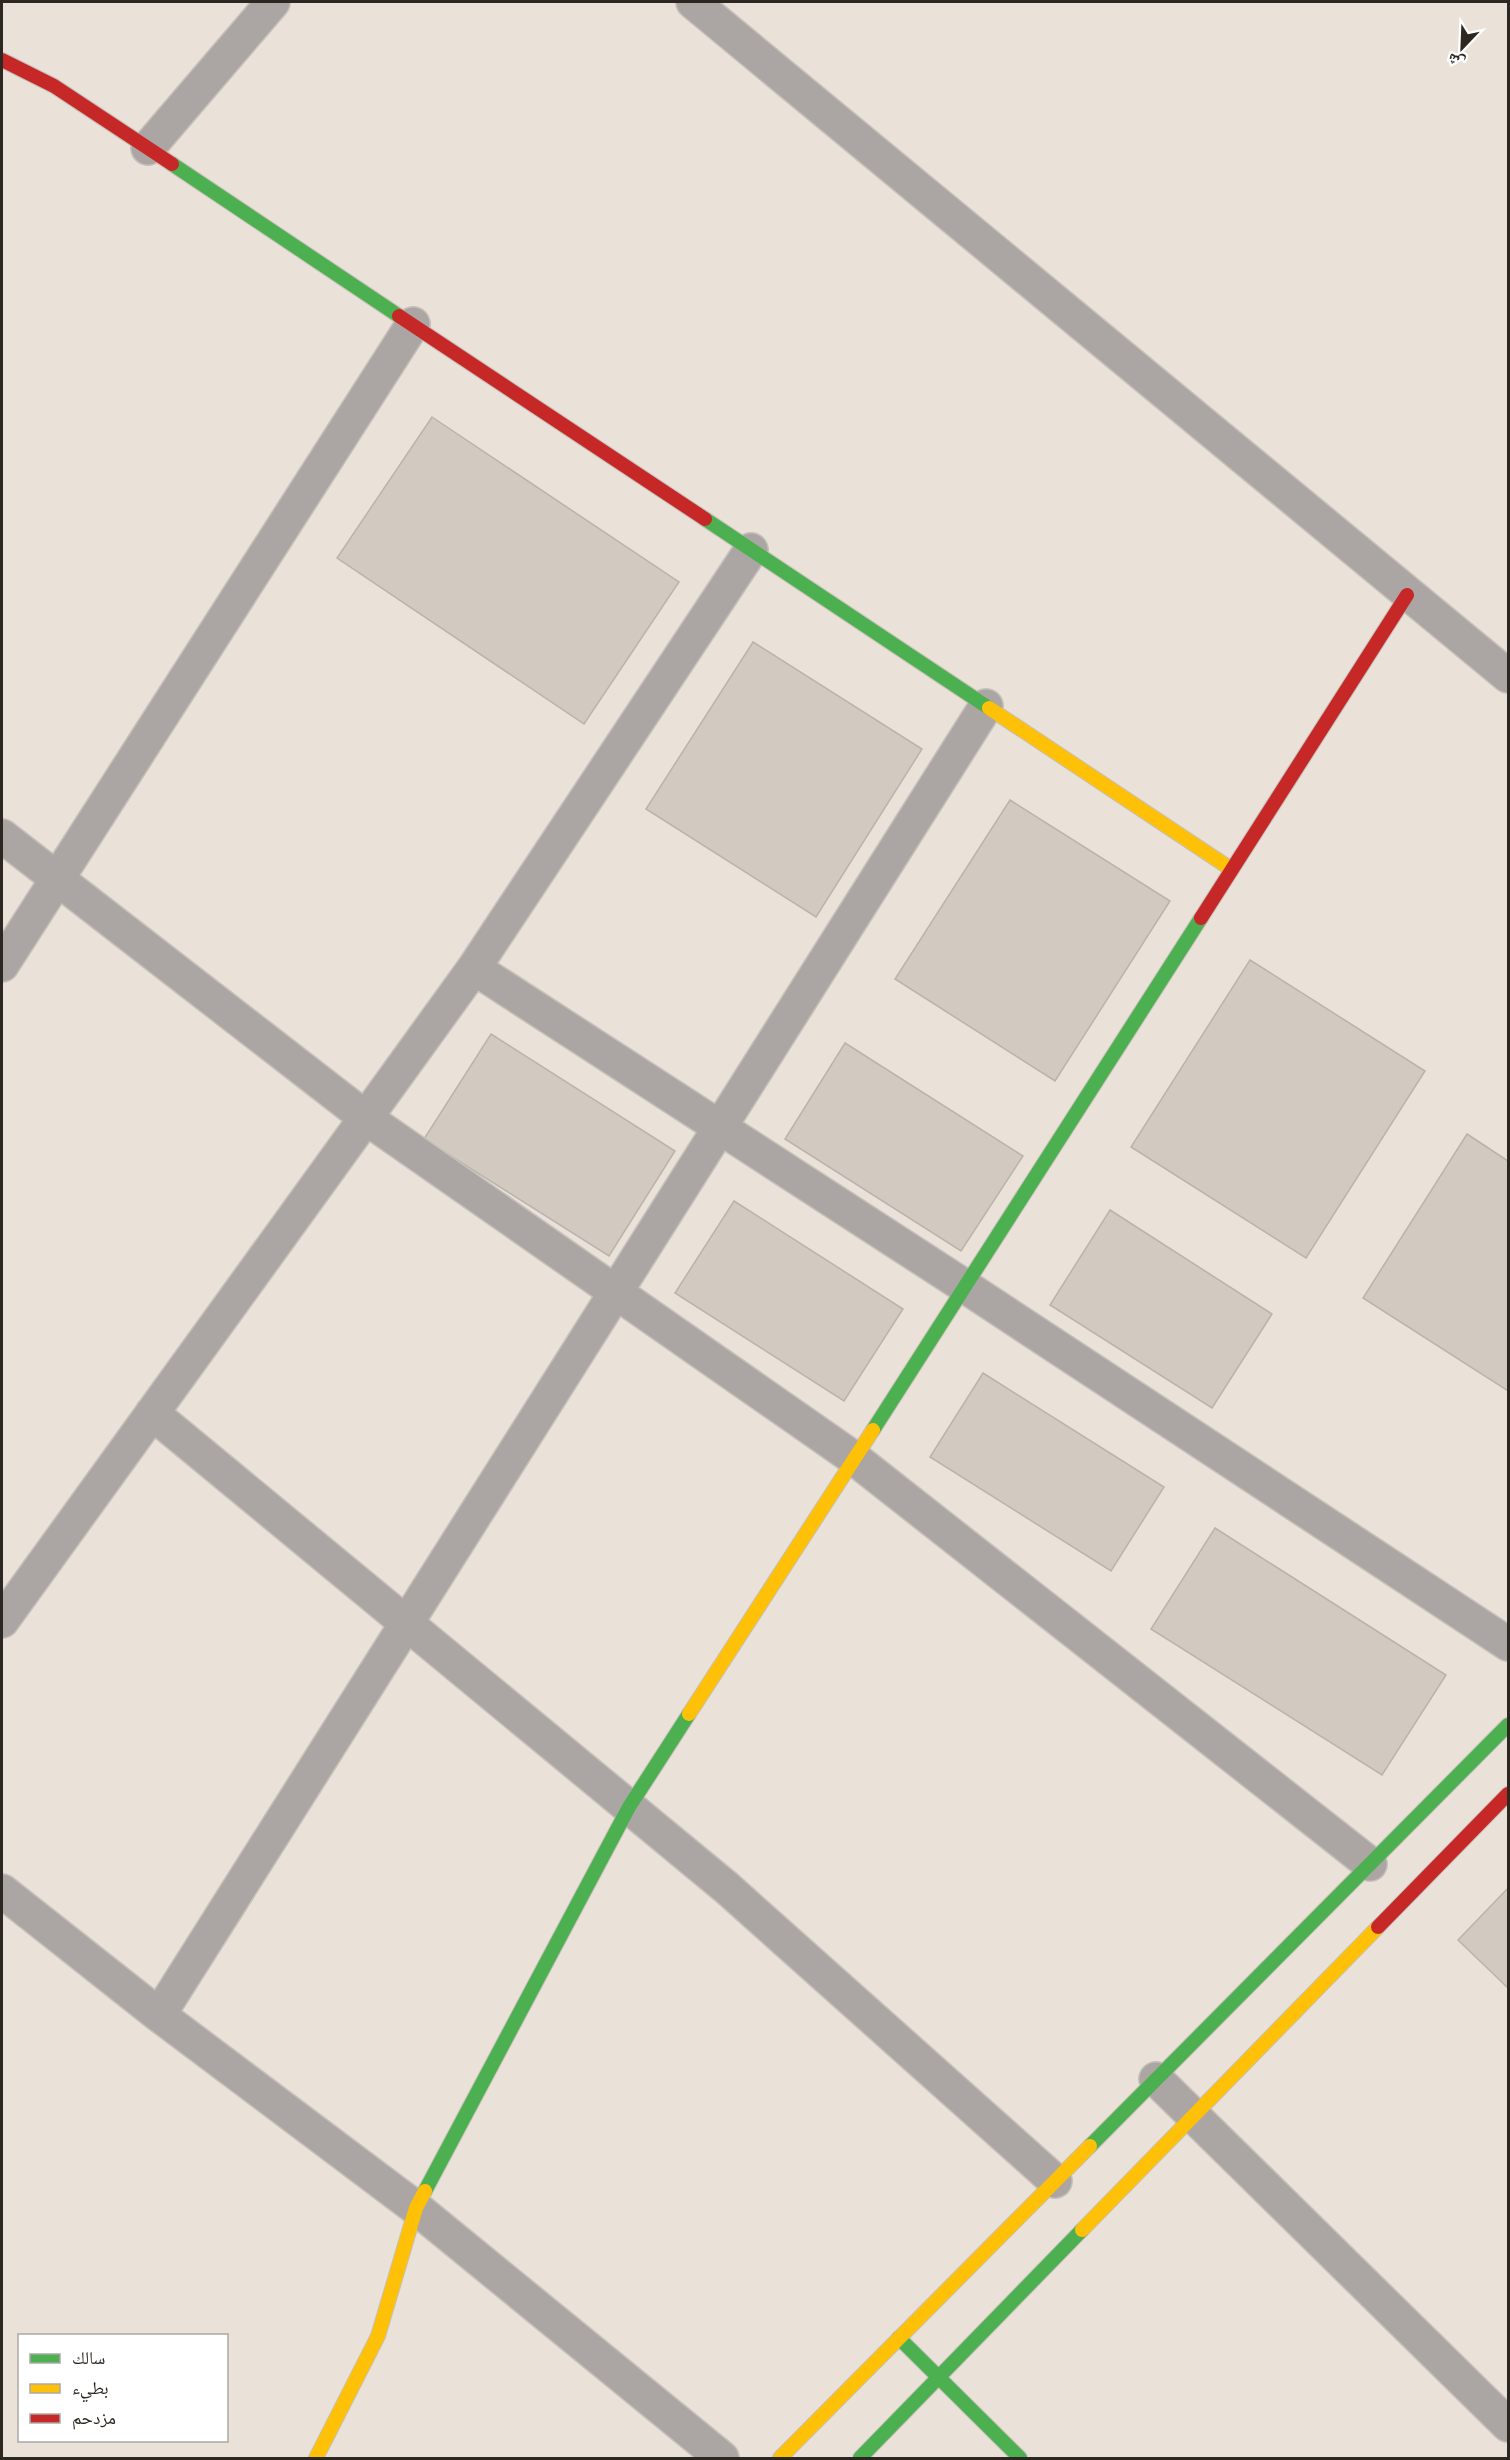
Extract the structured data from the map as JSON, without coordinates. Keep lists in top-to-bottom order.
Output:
{
  "legend": ["سالك", "بطيء", "مزدحم"],
  "north": "bottom left"
}
